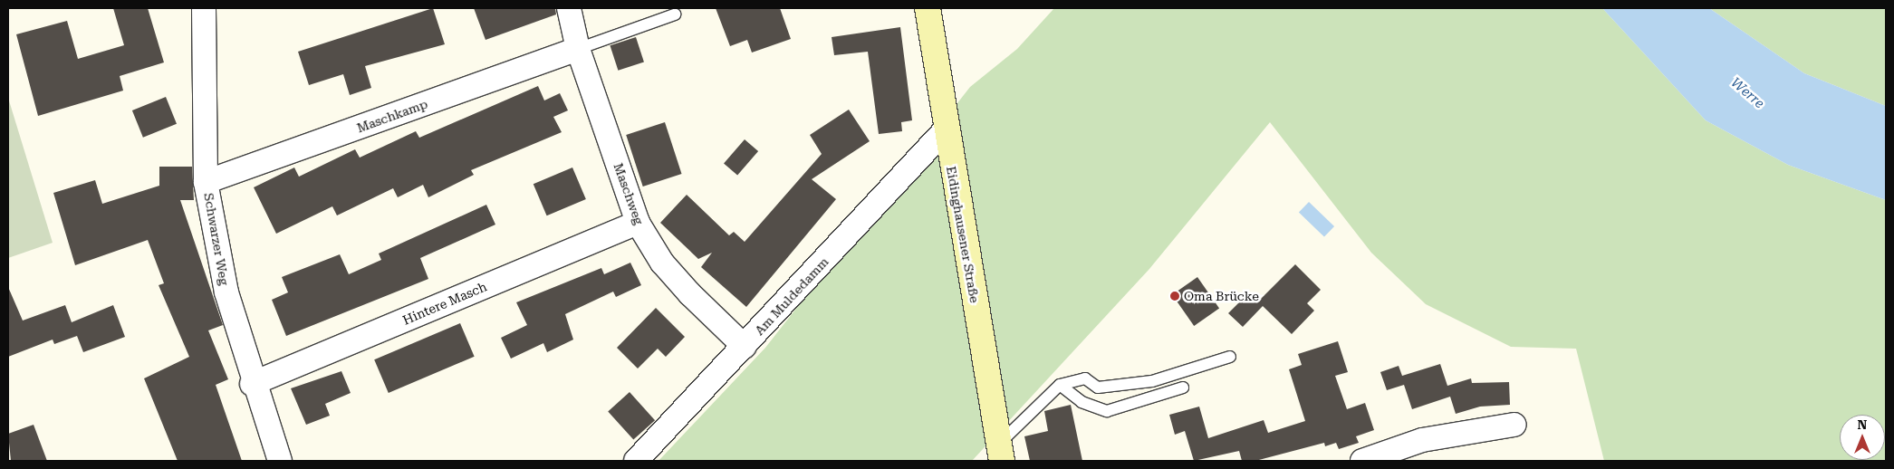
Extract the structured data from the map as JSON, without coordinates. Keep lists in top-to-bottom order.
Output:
{
  "streets": {
    "main road": ["Eidinghausener Straße"],
    "street": [
      "Maschkamp",
      "Maschweg",
      "Schwarzer Weg",
      "Am Muldedamm",
      "Hintere Masch"
    ]
  },
  "crossings": [
    ["Maschkamp", "Maschweg"],
    ["Maschkamp", "Schwarzer Weg"],
    ["Maschweg", "Am Muldedamm"],
    ["Maschweg", "Hintere Masch"],
    ["Eidinghausener Straße", "Am Muldedamm"],
    ["Schwarzer Weg", "Hintere Masch"]
  ],
  "water": ["Werre"],
  "places": ["Oma Brücke"],
  "north": "top"
}
